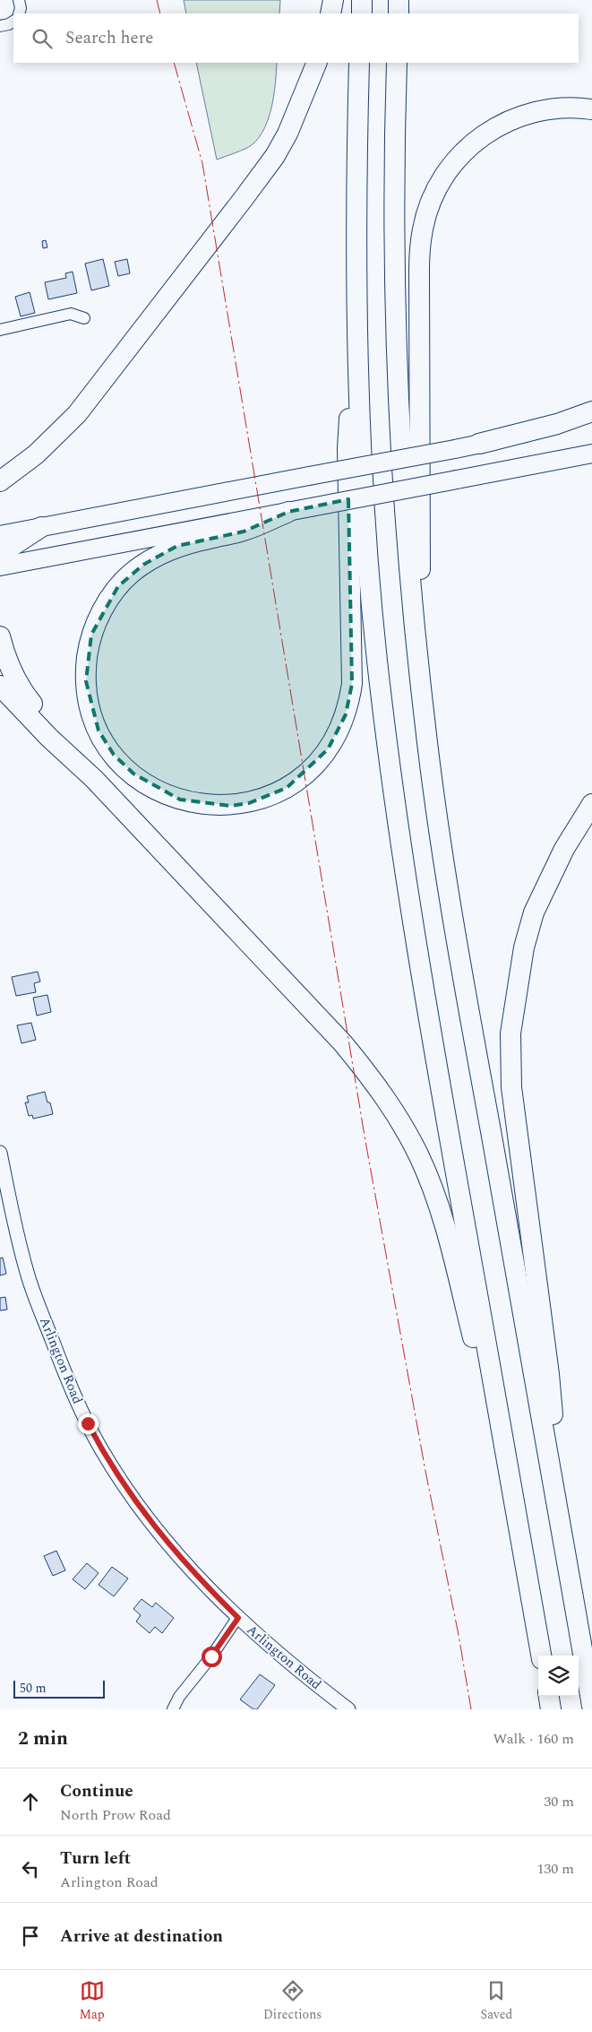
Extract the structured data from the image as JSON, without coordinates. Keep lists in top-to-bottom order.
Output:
{
  "streets": {
    "street": ["Arlington Road"]
  },
  "scale_bar": "50 m",
  "page": {
    "search": "Search here",
    "scale": "50 m",
    "heading": ["2 min", "Walk · 160 m"],
    "list": [
      ["Continue", "North Prow Road", "30 m"],
      ["Turn left", "Arlington Road", "130 m"],
      "Arrive at destination"
    ],
    "nav": ["Map", "Directions", "Saved"]
  }
}
